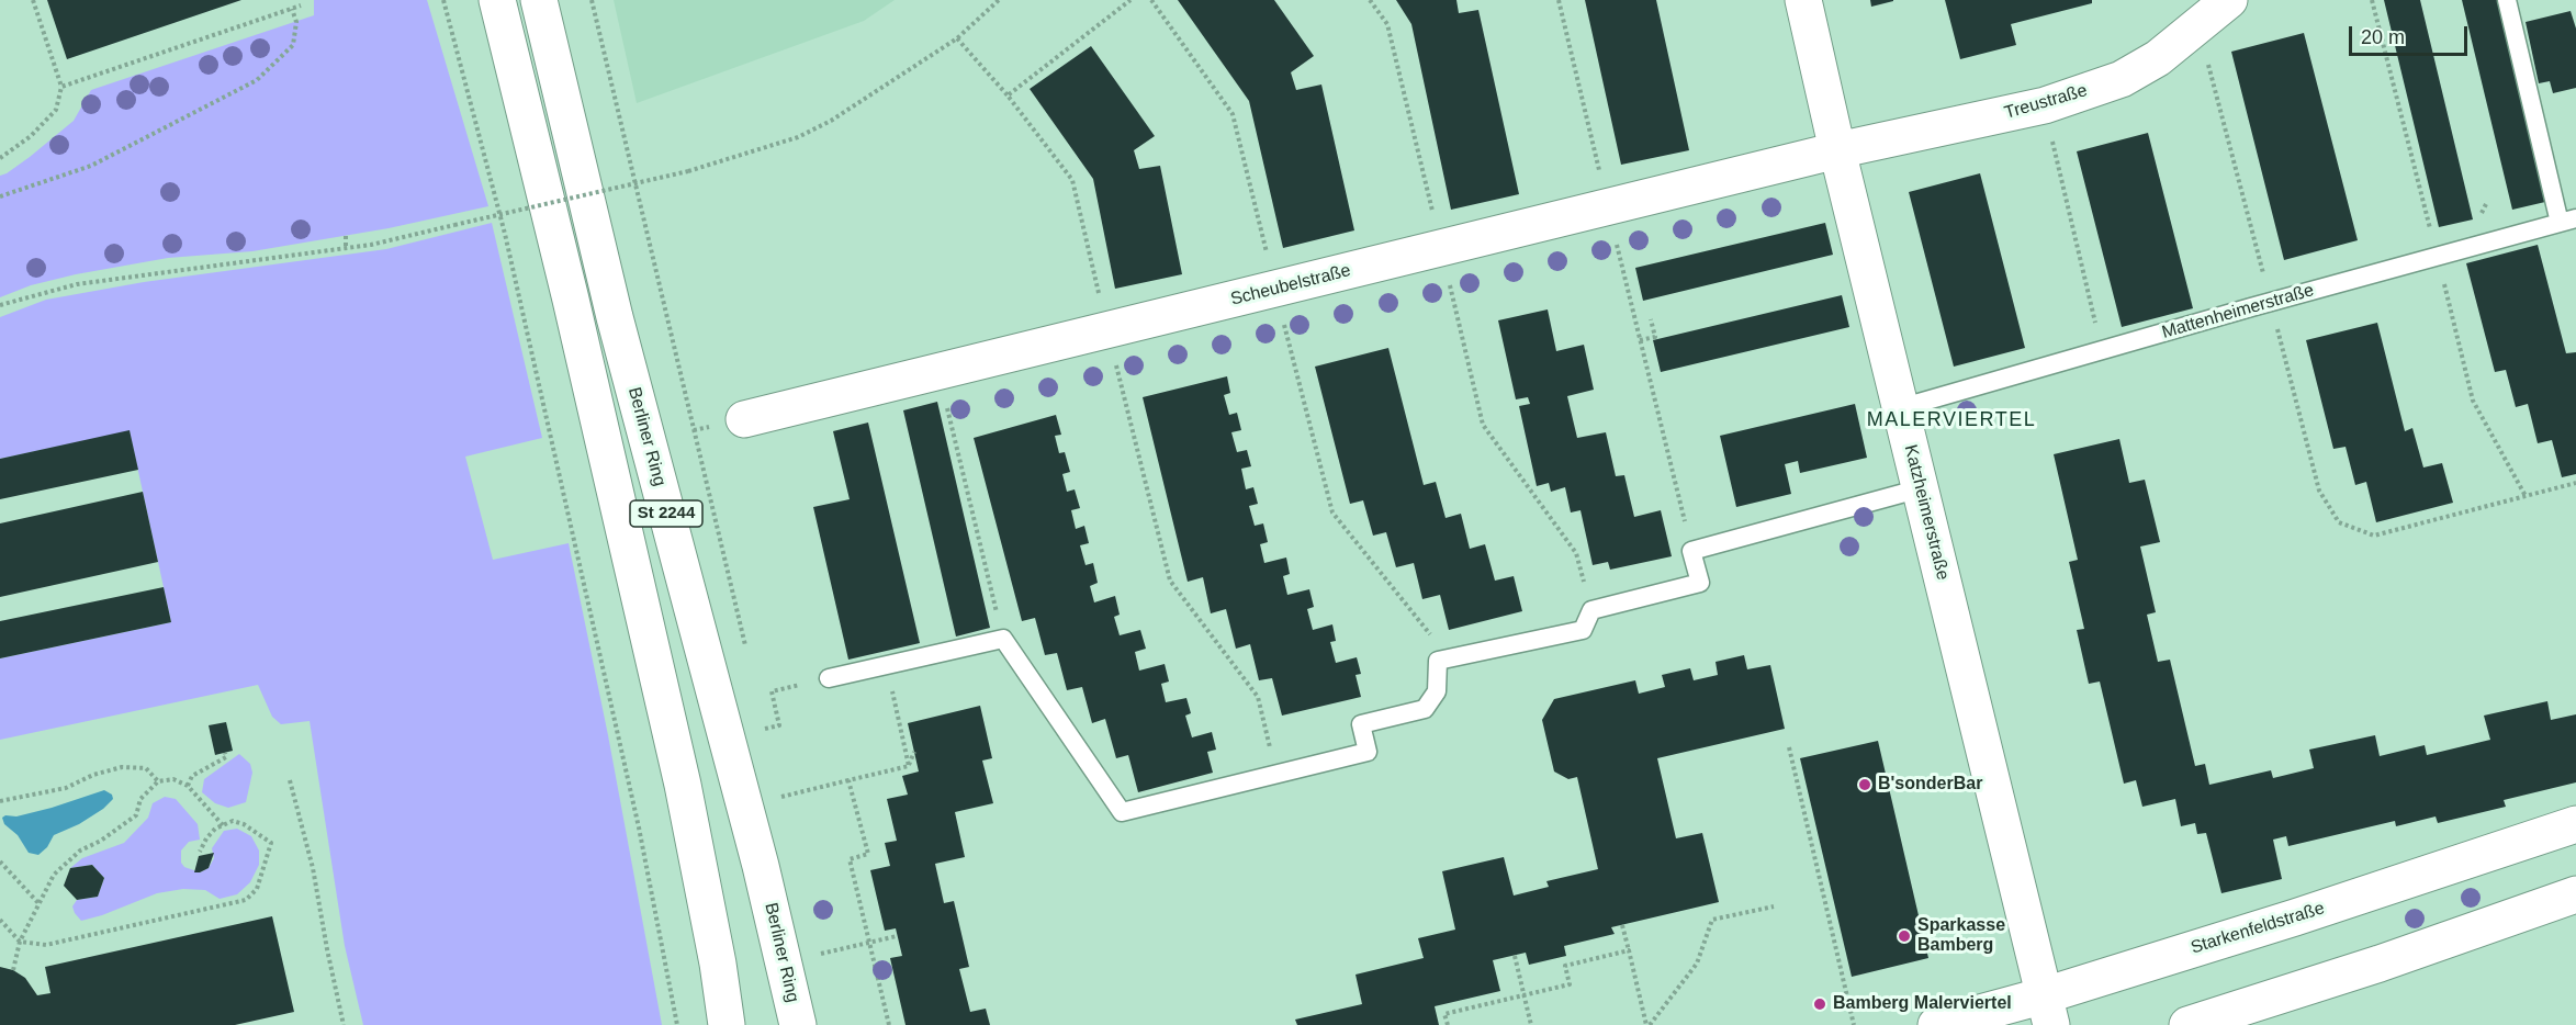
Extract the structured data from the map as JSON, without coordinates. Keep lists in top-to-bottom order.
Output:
{
  "streets": {
    "street": [
      "Treustraße",
      "Scheubelstraße",
      "Berliner Ring",
      "Katzheimerstraße",
      "St 2244",
      "Starkenfeldstraße"
    ],
    "lane": ["Mattenheimerstraße"]
  },
  "crossings": [
    ["Treustraße", "Scheubelstraße"],
    ["Treustraße", "Katzheimerstraße"],
    ["Scheubelstraße", "Katzheimerstraße"],
    ["Mattenheimerstraße", "Katzheimerstraße"],
    ["Katzheimerstraße", "Starkenfeldstraße"]
  ],
  "districts": ["MALERVIERTEL"],
  "places": ["B'sonderBar", "Sparkasse Bamberg", "Bamberg Malerviertel"],
  "scale_bar": "20 m"
}
